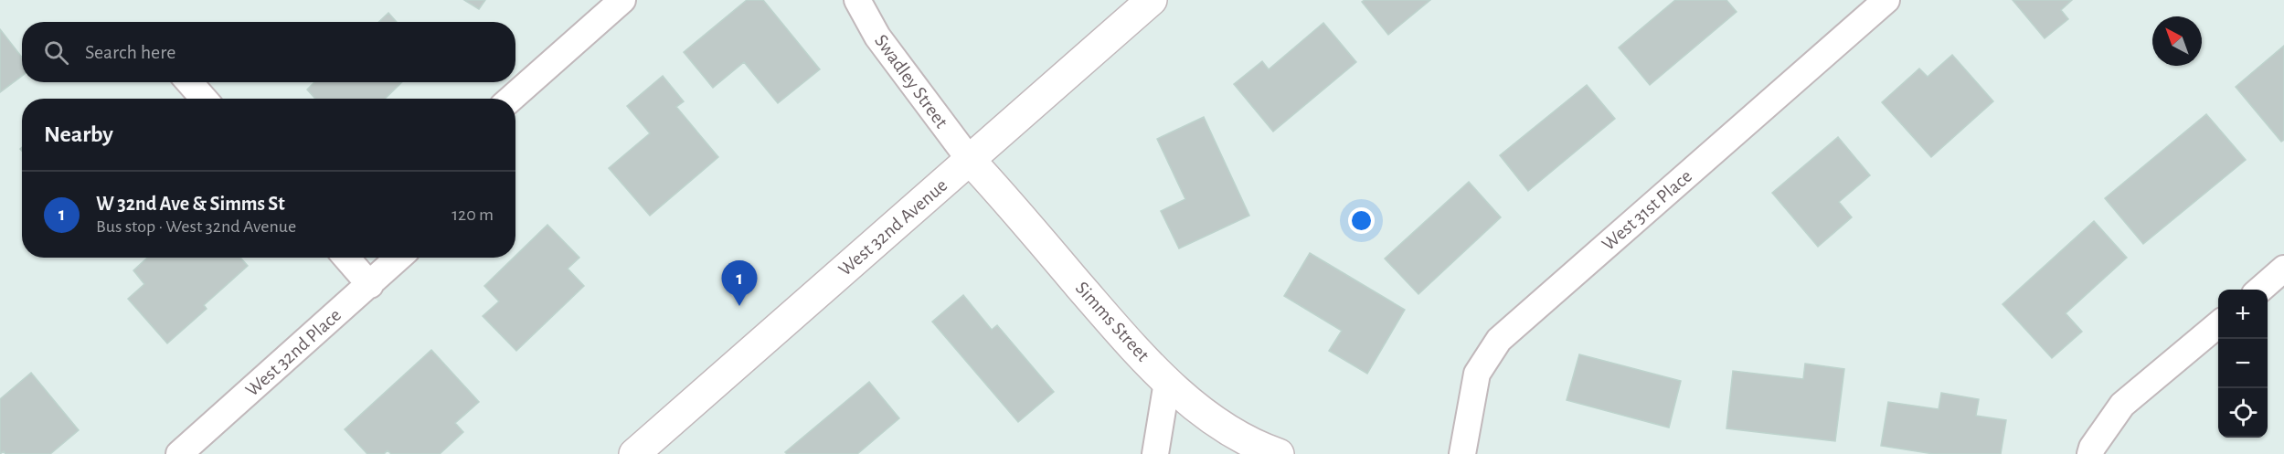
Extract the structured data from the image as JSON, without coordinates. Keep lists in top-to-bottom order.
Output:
{
  "streets": {
    "street": [
      "Swadley Street",
      "West 31st Place",
      "West 32nd Avenue",
      "Simms Street",
      "West 32nd Place"
    ]
  },
  "crossings": [
    ["Swadley Street", "West 32nd Avenue"],
    ["Swadley Street", "Simms Street"],
    ["West 32nd Avenue", "Simms Street"]
  ],
  "north": "top left",
  "page": {
    "search": "Search here",
    "heading": "Nearby",
    "list": [
      {
        "mark": "1",
        "name": "W 32nd Ave & Simms St",
        "note": "Bus stop · West 32nd Avenue",
        "value": "120 m"
      }
    ],
    "pins": "1",
    "map_buttons": ["+", "−"]
  }
}
